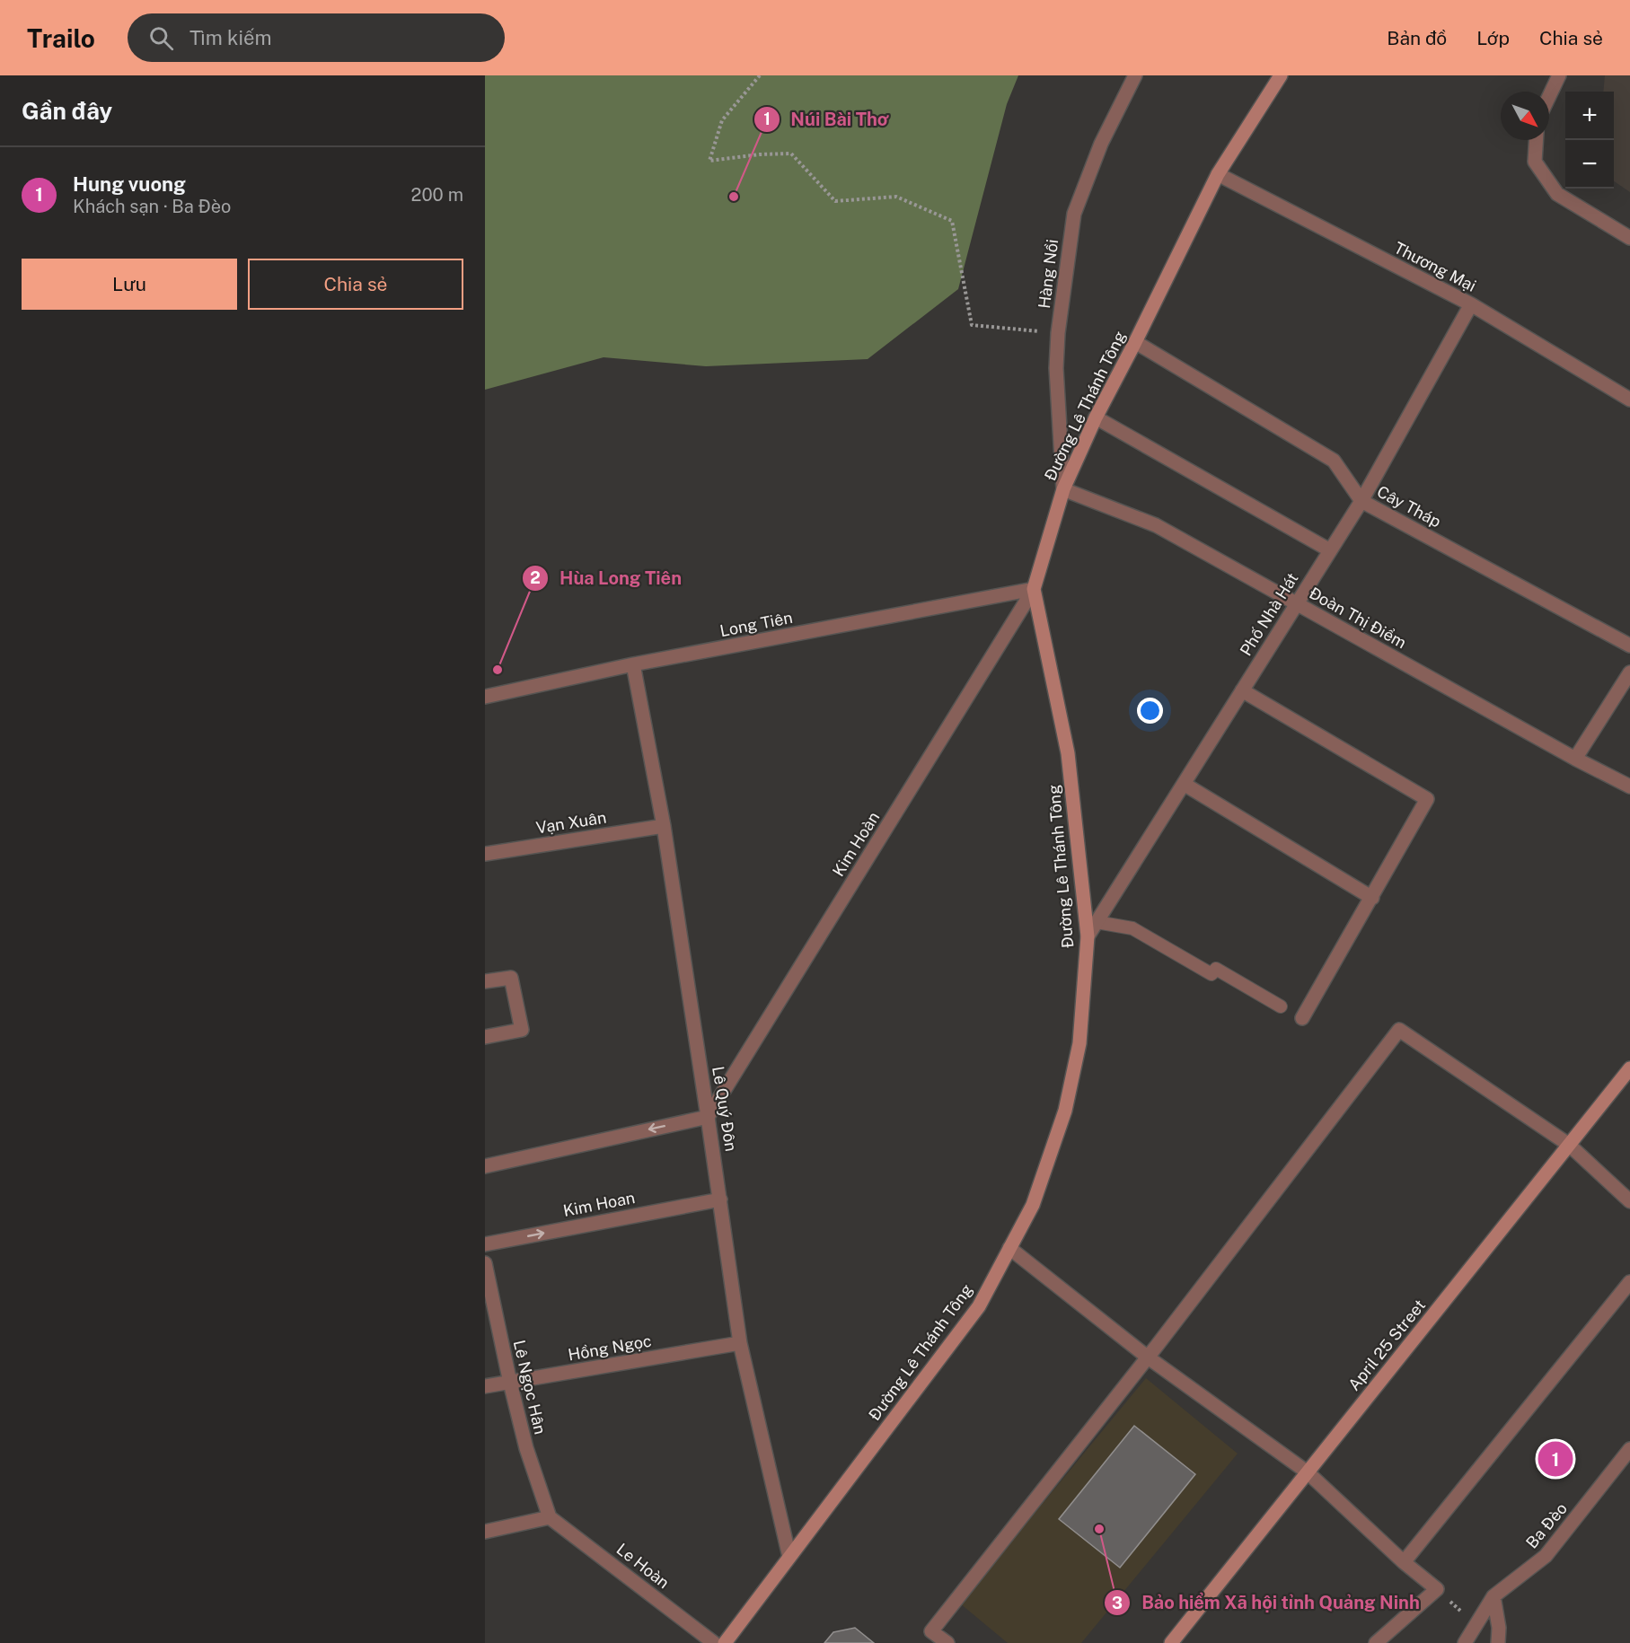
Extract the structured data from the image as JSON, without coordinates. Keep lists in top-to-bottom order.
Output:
{
  "streets": {
    "street": [
      "Thương Mại",
      "Hàng Nồi",
      "Đường Lê Thánh Tông",
      "Cây Tháp",
      "Phố Nhà Hát",
      "Đoàn Thị Điểm",
      "Long Tiên",
      "Vạn Xuân",
      "Kim Hoàn",
      "Lê Quý Đôn",
      "Kim Hoan",
      "April 25 Street",
      "Hồng Ngọc",
      "Lê Ngọc Hân",
      "Ba Đèo",
      "Le Hoàn"
    ]
  },
  "crossings": [
    ["Thương Mại", "Đường Lê Thánh Tông"],
    ["Thương Mại", "Phố Nhà Hát"],
    ["Hàng Nồi", "Đường Lê Thánh Tông"],
    ["Hàng Nồi", "Đoàn Thị Điểm"],
    ["Đường Lê Thánh Tông", "Cây Tháp"],
    ["Đường Lê Thánh Tông", "Phố Nhà Hát"],
    ["Đường Lê Thánh Tông", "Đoàn Thị Điểm"],
    ["Đường Lê Thánh Tông", "Long Tiên"],
    ["Đường Lê Thánh Tông", "Kim Hoàn"],
    ["Đường Lê Thánh Tông", "Lê Quý Đôn"],
    ["Cây Tháp", "Phố Nhà Hát"],
    ["Phố Nhà Hát", "Đoàn Thị Điểm"],
    ["Long Tiên", "Kim Hoàn"],
    ["Long Tiên", "Lê Quý Đôn"],
    ["Vạn Xuân", "Lê Quý Đôn"],
    ["Kim Hoàn", "Lê Quý Đôn"],
    ["Lê Quý Đôn", "Kim Hoan"],
    ["Lê Quý Đôn", "Hồng Ngọc"],
    ["Hồng Ngọc", "Lê Ngọc Hân"],
    ["Lê Ngọc Hân", "Le Hoàn"]
  ],
  "places": ["Núi Bài Thơ", "Hùa Long Tiên", "Bảo hiểm Xã hội tỉnh Quảng Ninh"],
  "north": "bottom right",
  "page": {
    "header": "Trailo",
    "search": "Tìm kiếm",
    "nav": ["Bản đồ", "Lớp", "Chia sẻ"],
    "heading": "Gần đây",
    "map_buttons": ["+", "−"],
    "list": [
      {
        "mark": "1",
        "name": "Hung vuong",
        "note": "Khách sạn · Ba Đèo",
        "value": "200 m"
      }
    ],
    "buttons": ["Lưu", "Chia sẻ"],
    "pins": "1"
  }
}
